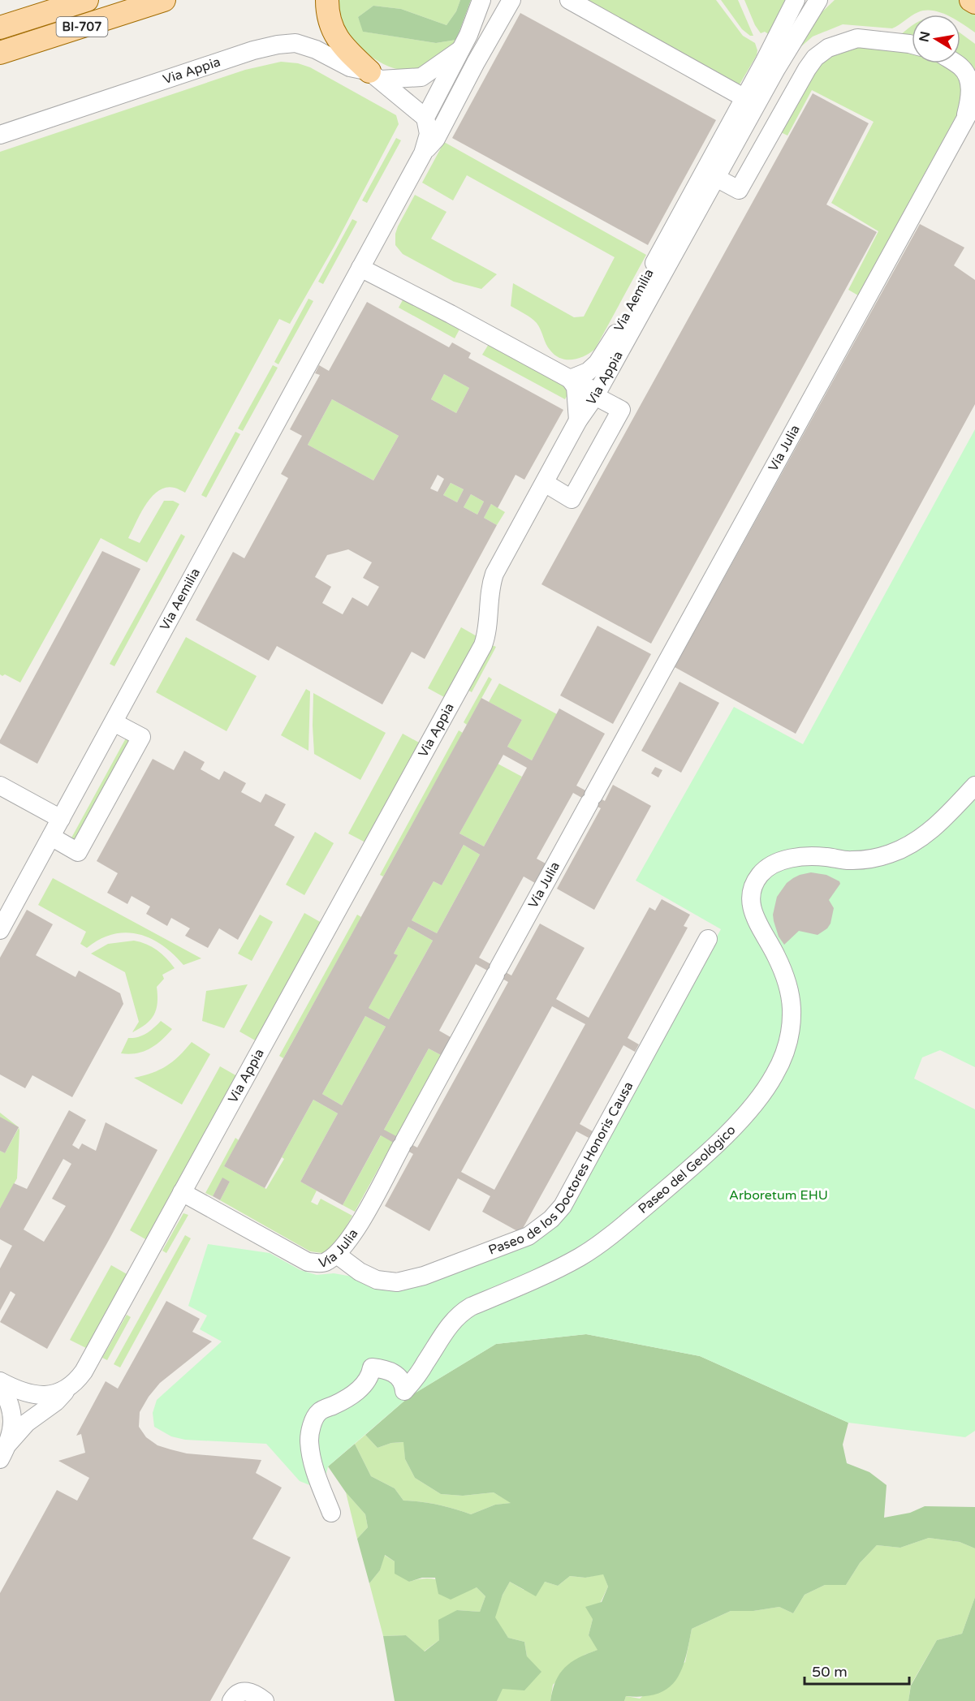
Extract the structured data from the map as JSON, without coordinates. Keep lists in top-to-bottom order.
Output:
{
  "streets": {
    "main road": ["BI-707"],
    "street": [
      "Via Appia",
      "Via Aemilia",
      "Vía Julia",
      "Paseo de los Doctores Honoris Causa",
      "Paseo del Geológico"
    ]
  },
  "crossings": [
    ["Via Appia", "Vía Julia"],
    ["Vía Julia", "Paseo de los Doctores Honoris Causa"]
  ],
  "parks": ["Arboretum EHU"],
  "scale_bar": "50 m",
  "north": "left"
}
